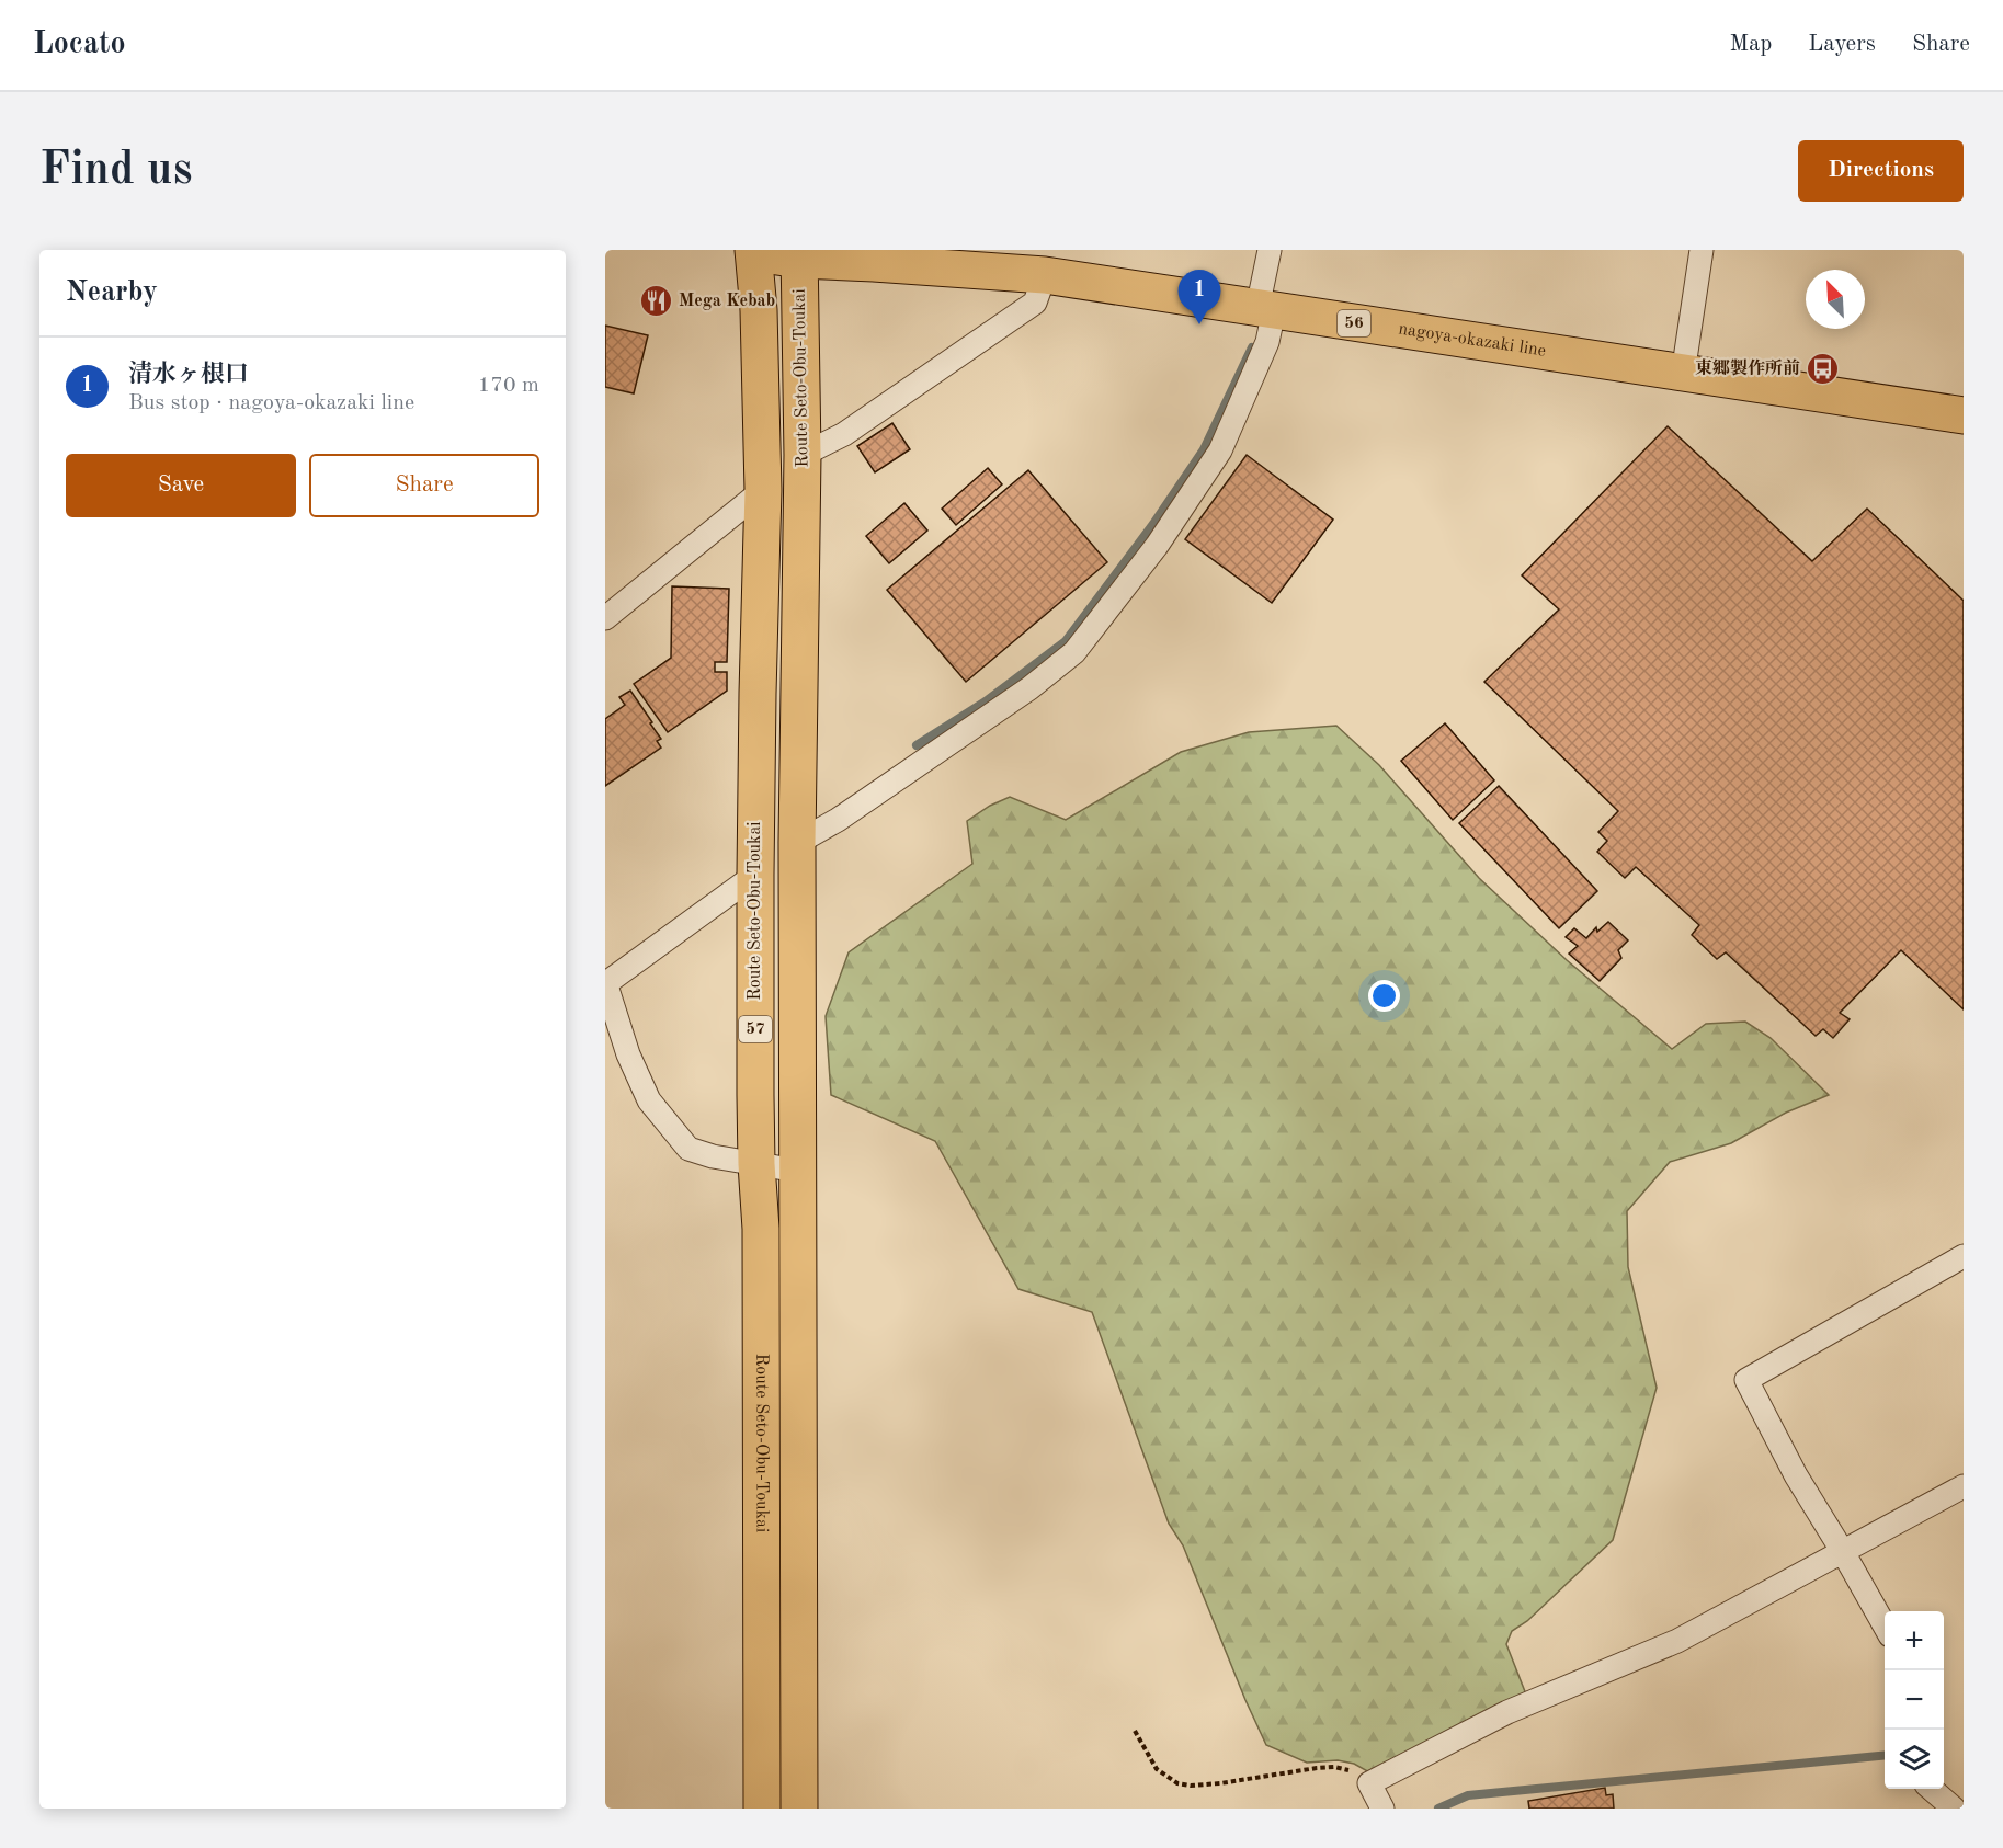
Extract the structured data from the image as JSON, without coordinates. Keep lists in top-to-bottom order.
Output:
{
  "streets": {
    "main road": [
      "56",
      "nagoya-okazaki line",
      "Route Seto-Obu-Toukai",
      "57"
    ]
  },
  "crossings": [
    ["nagoya-okazaki line", "Route Seto-Obu-Toukai"]
  ],
  "places": {
    "restaurant": ["Mega Kebab"],
    "bus stop": ["東郷製作所前"]
  },
  "north": "top left",
  "page": {
    "header": "Locato",
    "nav": ["Map", "Layers", "Share"],
    "buttons": [
      "Directions",
      ["Save", "Share"]
    ],
    "title": "Find us",
    "heading": "Nearby",
    "pins": "1",
    "list": [
      {
        "mark": "1",
        "name": "清水ヶ根口",
        "note": "Bus stop · nagoya-okazaki line",
        "value": "170 m"
      }
    ],
    "map_buttons": ["+", "−"]
  }
}
